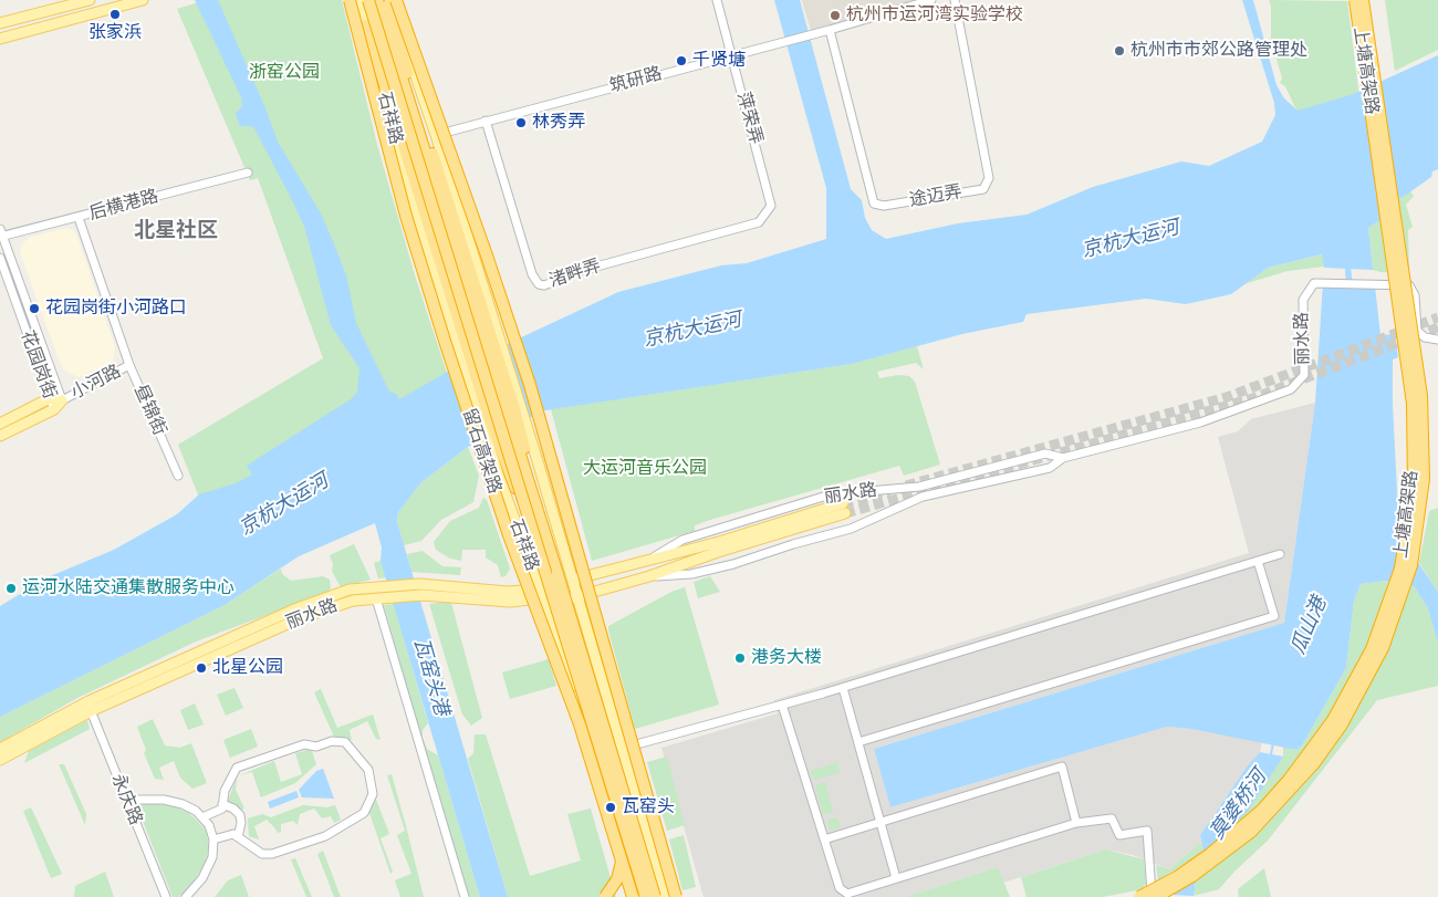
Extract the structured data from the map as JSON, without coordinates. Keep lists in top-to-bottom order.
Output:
{
  "streets": {
    "highway": ["上塘高架路", "留石高架路"],
    "main road": ["石祥路", "丽水路", "小河路"],
    "street": [
      "筑研路",
      "萍荣弄",
      "途迈弄",
      "后横港路",
      "渚畔弄",
      "花园岗街",
      "昼锦街",
      "永庆路"
    ]
  },
  "crossings": [
    ["筑研路", "石祥路"],
    ["筑研路", "萍荣弄"],
    ["筑研路", "途迈弄"],
    ["筑研路", "渚畔弄"],
    ["石祥路", "丽水路"],
    ["石祥路", "留石高架路"],
    ["萍荣弄", "渚畔弄"],
    ["后横港路", "花园岗街"],
    ["后横港路", "昼锦街"],
    ["丽水路", "永庆路"],
    ["花园岗街", "小河路"],
    ["小河路", "昼锦街"]
  ],
  "districts": ["北星社区"],
  "water": [
    "京杭大运河",
    "瓜山港",
    "瓦窑头港",
    "莫婆桥河"
  ],
  "parks": ["浙窑公园", "大运河音乐公园"],
  "places": [
    "张家浜",
    "杭州市运河湾实验学校",
    "杭州市市郊公路管理处",
    "千贤塘",
    "林秀弄",
    "花园岗街小河路口",
    "运河水陆交通集散服务中心",
    "港务大楼",
    "北星公园",
    "瓦窑头"
  ]
}
